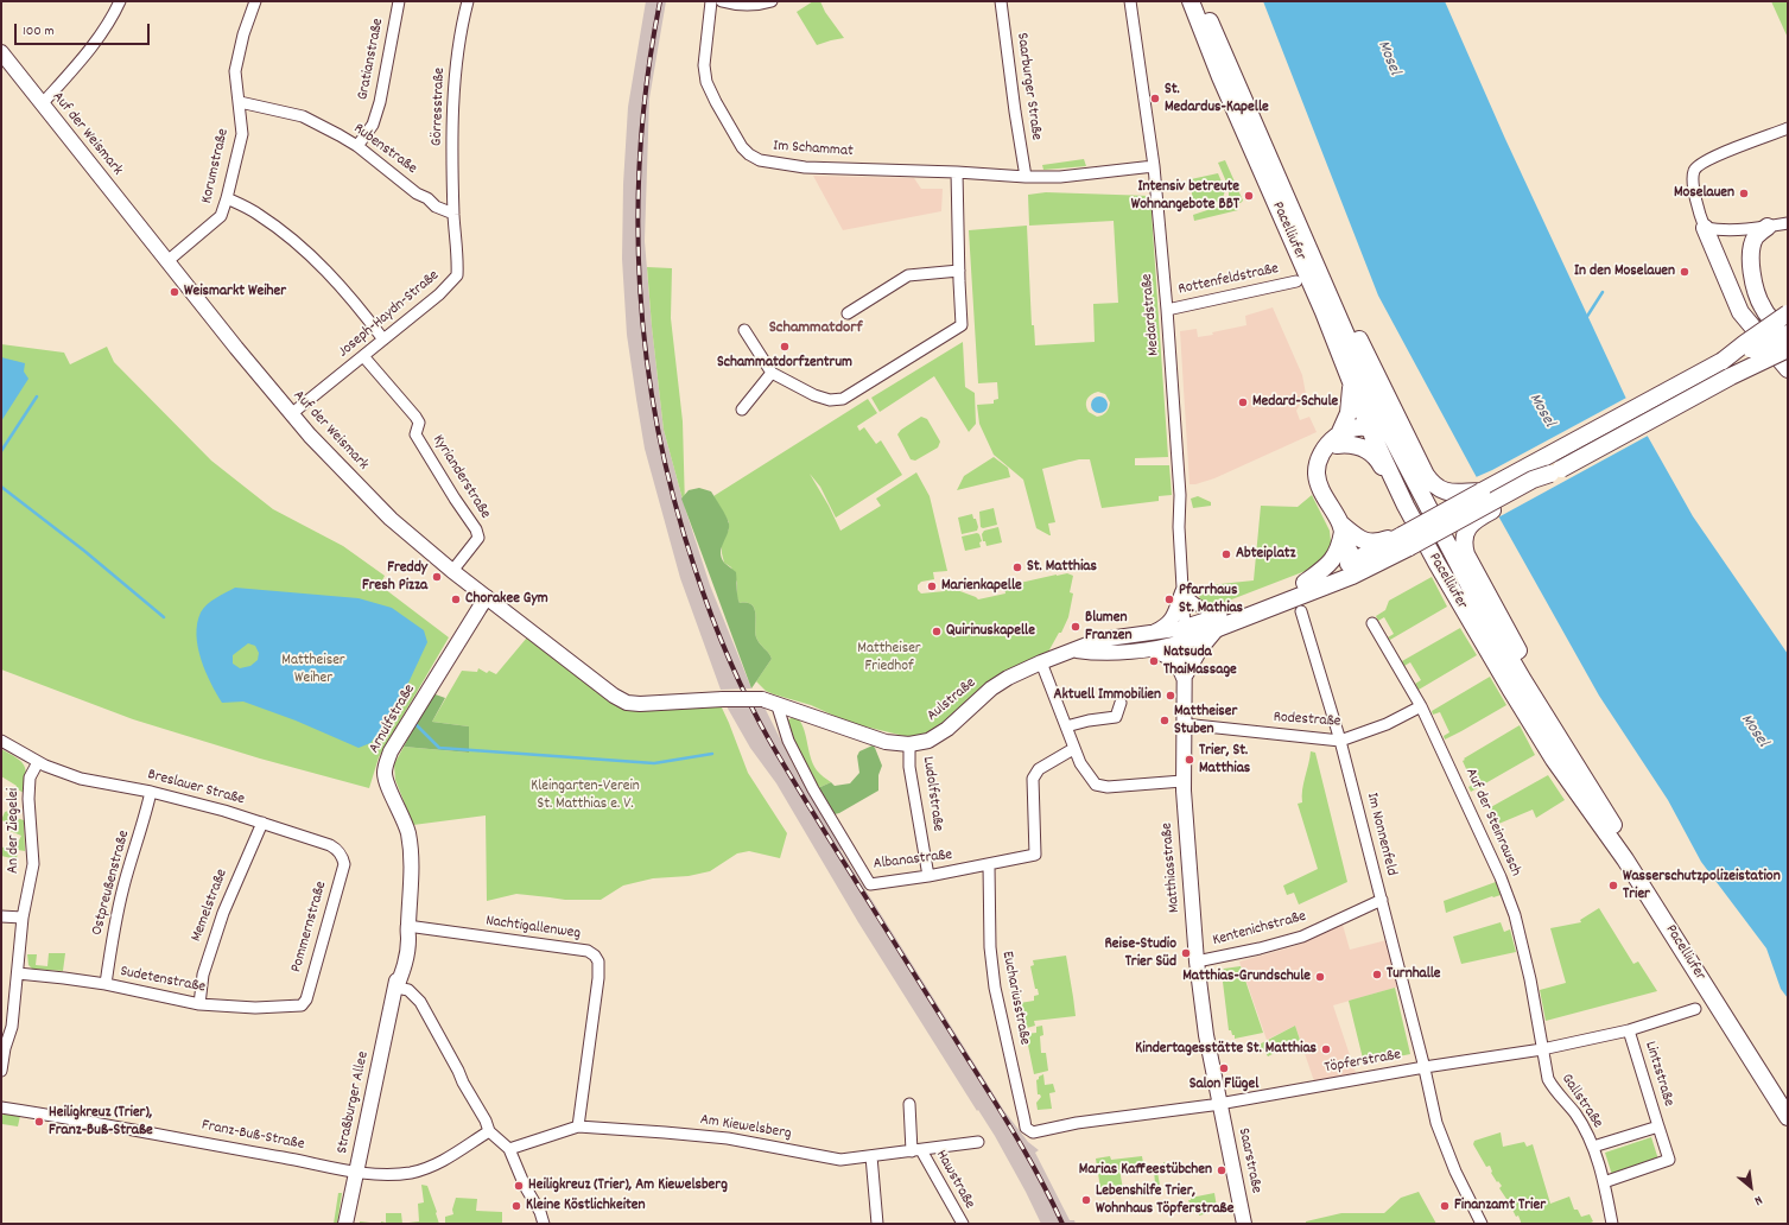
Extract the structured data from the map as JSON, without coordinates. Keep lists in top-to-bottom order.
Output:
{
  "streets": {
    "main road": ["Pacelliufer"],
    "street": [
      "Gratianstraße",
      "Saarburger Straße",
      "Görresstraße",
      "Auf der Weismark",
      "Rubenstraße",
      "Im Schammat",
      "Korumstraße",
      "Rottenfeldstraße",
      "Joseph-Haydn-Straße",
      "Medardstraße",
      "Kyrianderstraße",
      "Aulstraße",
      "Arnulfstraße",
      "Rodestraße",
      "Breslauer Straße",
      "Ludolfstraße",
      "Auf der Steinrausch",
      "An der Ziegelei",
      "Im Nonnenfeld",
      "Albanastraße",
      "Matthiasstraße",
      "Ostpreußenstraße",
      "Memelstraße",
      "Pommernstraße",
      "Nachtigallenweg",
      "Kentenichstraße",
      "Sudetenstraße",
      "Euchariusstraße",
      "Töpferstraße",
      "Lintzstraße",
      "Gallstraße",
      "Straßburger Allee",
      "Am Kiewelsberg",
      "Franz-Buß-Straße",
      "Saarstraße",
      "Hawstraße"
    ]
  },
  "crossings": [
    ["Gratianstraße", "Rubenstraße"],
    ["Saarburger Straße", "Im Schammat"],
    ["Görresstraße", "Rubenstraße"],
    ["Görresstraße", "Joseph-Haydn-Straße"],
    ["Auf der Weismark", "Korumstraße"],
    ["Auf der Weismark", "Joseph-Haydn-Straße"],
    ["Auf der Weismark", "Kyrianderstraße"],
    ["Auf der Weismark", "Aulstraße"],
    ["Auf der Weismark", "Arnulfstraße"],
    ["Auf der Weismark", "Albanastraße"],
    ["Rubenstraße", "Korumstraße"],
    ["Rubenstraße", "Joseph-Haydn-Straße"],
    ["Im Schammat", "Medardstraße"],
    ["Rottenfeldstraße", "Medardstraße"],
    ["Joseph-Haydn-Straße", "Kyrianderstraße"],
    ["Medardstraße", "Aulstraße"],
    ["Medardstraße", "Matthiasstraße"],
    ["Aulstraße", "Ludolfstraße"],
    ["Aulstraße", "Albanastraße"],
    ["Aulstraße", "Matthiasstraße"],
    ["Arnulfstraße", "Nachtigallenweg"],
    ["Arnulfstraße", "Straßburger Allee"],
    ["Rodestraße", "Auf der Steinrausch"],
    ["Rodestraße", "Im Nonnenfeld"],
    ["Rodestraße", "Matthiasstraße"],
    ["Breslauer Straße", "An der Ziegelei"],
    ["Breslauer Straße", "Ostpreußenstraße"],
    ["Breslauer Straße", "Memelstraße"],
    ["Breslauer Straße", "Pommernstraße"],
    ["Ludolfstraße", "Albanastraße"],
    ["Auf der Steinrausch", "Töpferstraße"],
    ["Auf der Steinrausch", "Gallstraße"],
    ["An der Ziegelei", "Sudetenstraße"],
    ["Im Nonnenfeld", "Kentenichstraße"],
    ["Im Nonnenfeld", "Töpferstraße"],
    ["Albanastraße", "Euchariusstraße"],
    ["Matthiasstraße", "Kentenichstraße"],
    ["Matthiasstraße", "Töpferstraße"],
    ["Matthiasstraße", "Saarstraße"],
    ["Ostpreußenstraße", "Sudetenstraße"],
    ["Memelstraße", "Sudetenstraße"],
    ["Pommernstraße", "Sudetenstraße"],
    ["Nachtigallenweg", "Am Kiewelsberg"],
    ["Euchariusstraße", "Töpferstraße"],
    ["Töpferstraße", "Lintzstraße"],
    ["Töpferstraße", "Gallstraße"],
    ["Töpferstraße", "Saarstraße"],
    ["Lintzstraße", "Gallstraße"],
    ["Straßburger Allee", "Franz-Buß-Straße"],
    ["Am Kiewelsberg", "Hawstraße"]
  ],
  "districts": ["Schammatdorf"],
  "water": ["Mosel"],
  "parks": ["Mattheiser Friedhof", "Mattheiser Weiher", "Kleingarten-Verein St. Matthias e. V."],
  "places": [
    "St. Medardus-Kapelle",
    "Moselauen",
    "Intensiv betreute Wohnangebote BBT",
    "In den Moselauen",
    "Weismarkt Weiher",
    "Schammatdorfzentrum",
    "Medard-Schule",
    "Abteiplatz",
    "St. Matthias",
    "Freddy Fresh Pizza",
    "Marienkapelle",
    "Chorakee Gym",
    "Pfarrhaus St. Mathias",
    "Blumen Franzen",
    "Quirinuskapelle",
    "Natsuda ThaiMassage",
    "Aktuell Immobilien",
    "Mattheiser Stuben",
    "Trier, St. Matthias",
    "Wasserschutzpolizeistation Trier",
    "Reise-Studio Trier Süd",
    "Turnhalle",
    "Matthias-Grundschule",
    "Kindertagesstätte St. Matthias",
    "Salon Flügel",
    "Heiligkreuz (Trier), Franz-Buß-Straße",
    "Marias Kaffeestübchen",
    "Heiligkreuz (Trier), Am Kiewelsberg",
    "Lebenshilfe Trier, Wohnhaus Töpferstraße",
    "Kleine Köstlichkeiten",
    "Finanzamt Trier"
  ],
  "scale_bar": "100 m",
  "north": "bottom right"
}
